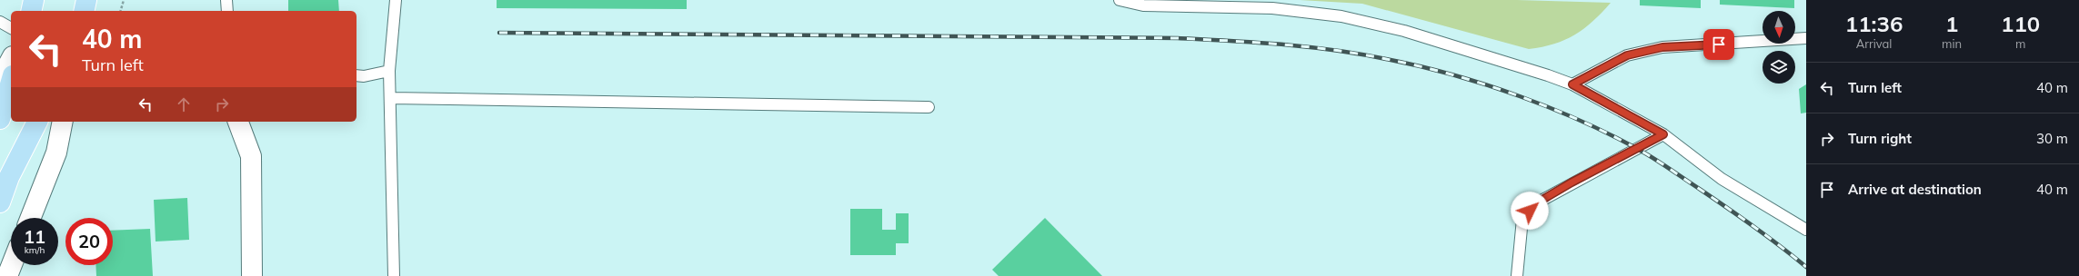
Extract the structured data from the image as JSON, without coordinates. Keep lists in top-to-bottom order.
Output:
{
  "north": "bottom",
  "page": {
    "eta": [
      "11:36",
      "Arrival",
      "1",
      "min",
      "110",
      "m"
    ],
    "turn": ["40 m", "Turn left"],
    "list": [
      {
        "name": "Turn left",
        "value": "40 m"
      },
      {
        "name": "Turn right",
        "value": "30 m"
      },
      {
        "name": "Arrive at destination",
        "value": "40 m"
      }
    ],
    "speed": "11 km/h",
    "limit": "20"
  }
}
